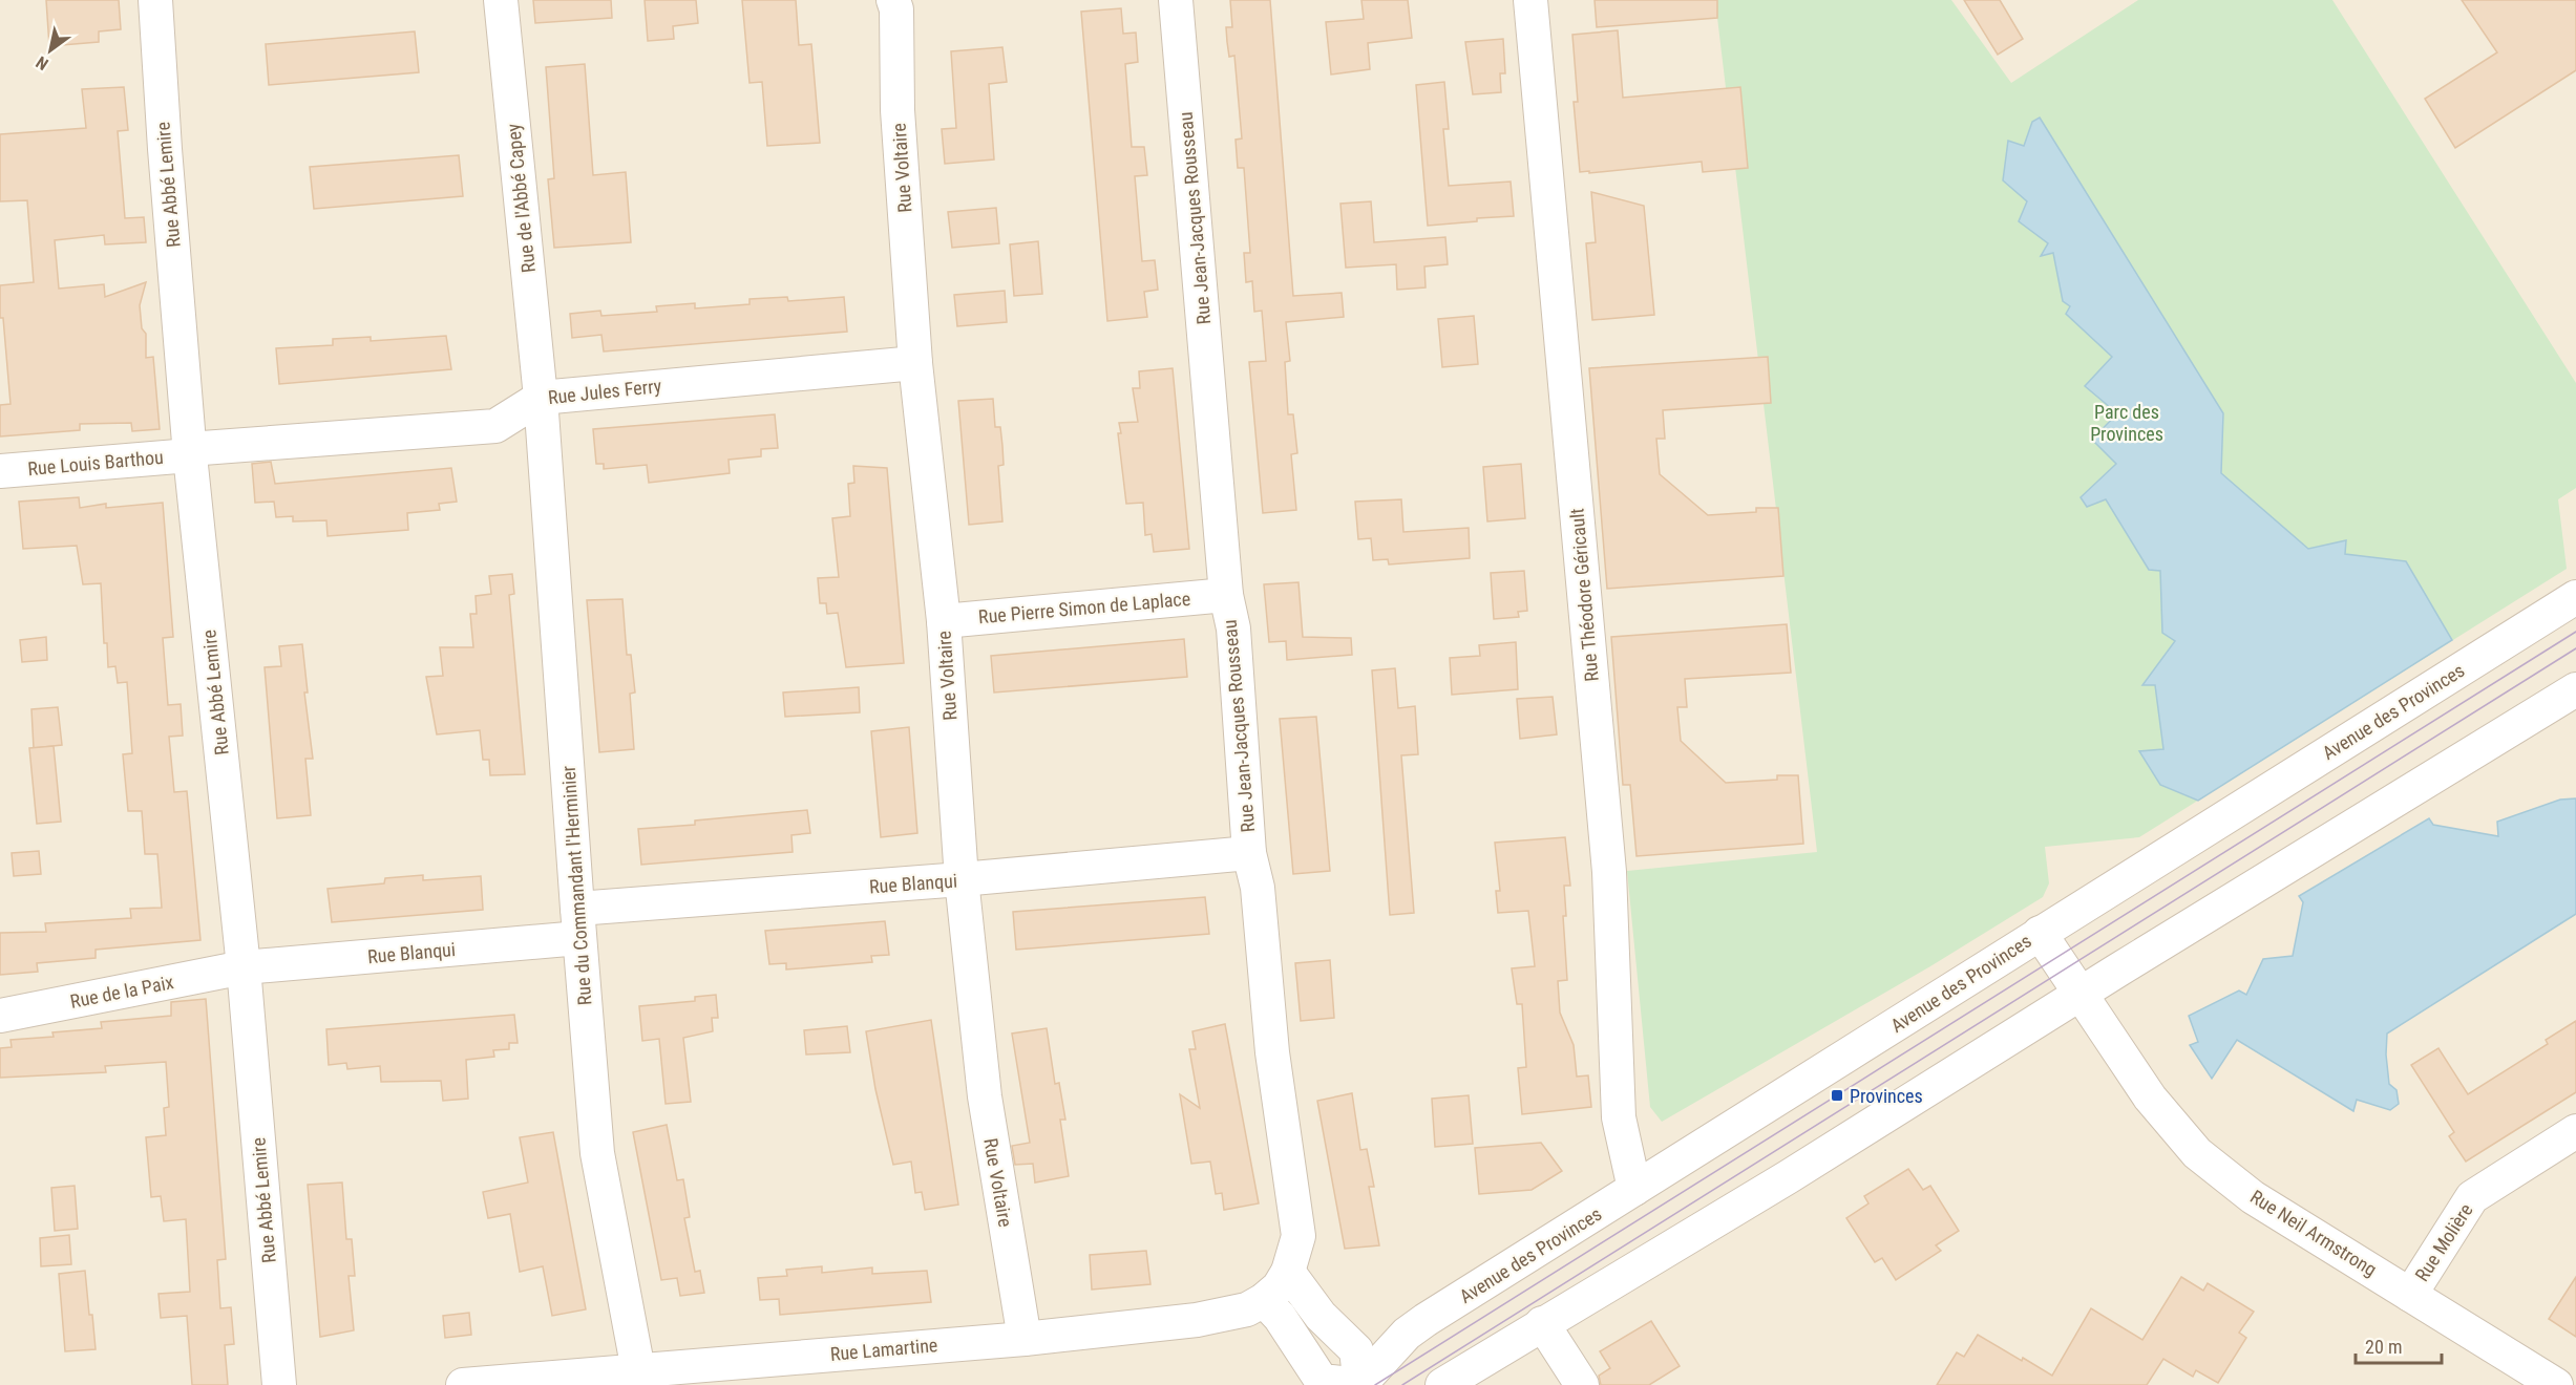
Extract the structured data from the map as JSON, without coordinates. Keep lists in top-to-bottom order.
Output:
{
  "streets": {
    "street": [
      "Rue Voltaire",
      "Rue Abbé Lemire",
      "Rue de l'Abbé Capey",
      "Rue Jean-Jacques Rousseau",
      "Rue Jules Ferry",
      "Rue Louis Barthou",
      "Rue Théodore Géricault",
      "Rue Pierre Simon de Laplace",
      "Avenue des Provinces",
      "Rue Blanqui",
      "Rue du Commandant l'Herminier",
      "Rue de la Paix",
      "Rue Neil Armstrong",
      "Rue Molière",
      "Rue Lamartine"
    ]
  },
  "crossings": [
    ["Rue Voltaire", "Rue Jules Ferry"],
    ["Rue Voltaire", "Rue Pierre Simon de Laplace"],
    ["Rue Voltaire", "Rue Blanqui"],
    ["Rue Voltaire", "Rue Lamartine"],
    ["Rue Abbé Lemire", "Rue Jules Ferry"],
    ["Rue Abbé Lemire", "Rue Louis Barthou"],
    ["Rue Abbé Lemire", "Rue Blanqui"],
    ["Rue Abbé Lemire", "Rue de la Paix"],
    ["Rue de l'Abbé Capey", "Rue Jules Ferry"],
    ["Rue de l'Abbé Capey", "Rue du Commandant l'Herminier"],
    ["Rue Jean-Jacques Rousseau", "Rue Pierre Simon de Laplace"],
    ["Rue Jean-Jacques Rousseau", "Rue Blanqui"],
    ["Rue Jean-Jacques Rousseau", "Rue Lamartine"],
    ["Rue Jules Ferry", "Rue Louis Barthou"],
    ["Rue Jules Ferry", "Rue du Commandant l'Herminier"],
    ["Rue Théodore Géricault", "Avenue des Provinces"],
    ["Avenue des Provinces", "Rue Neil Armstrong"],
    ["Rue Blanqui", "Rue du Commandant l'Herminier"],
    ["Rue Blanqui", "Rue de la Paix"],
    ["Rue du Commandant l'Herminier", "Rue Lamartine"],
    ["Rue Neil Armstrong", "Rue Molière"]
  ],
  "parks": ["Parc des Provinces"],
  "places": {
    "transit": ["Provinces"]
  },
  "scale_bar": "20 m",
  "north": "bottom left"
}
